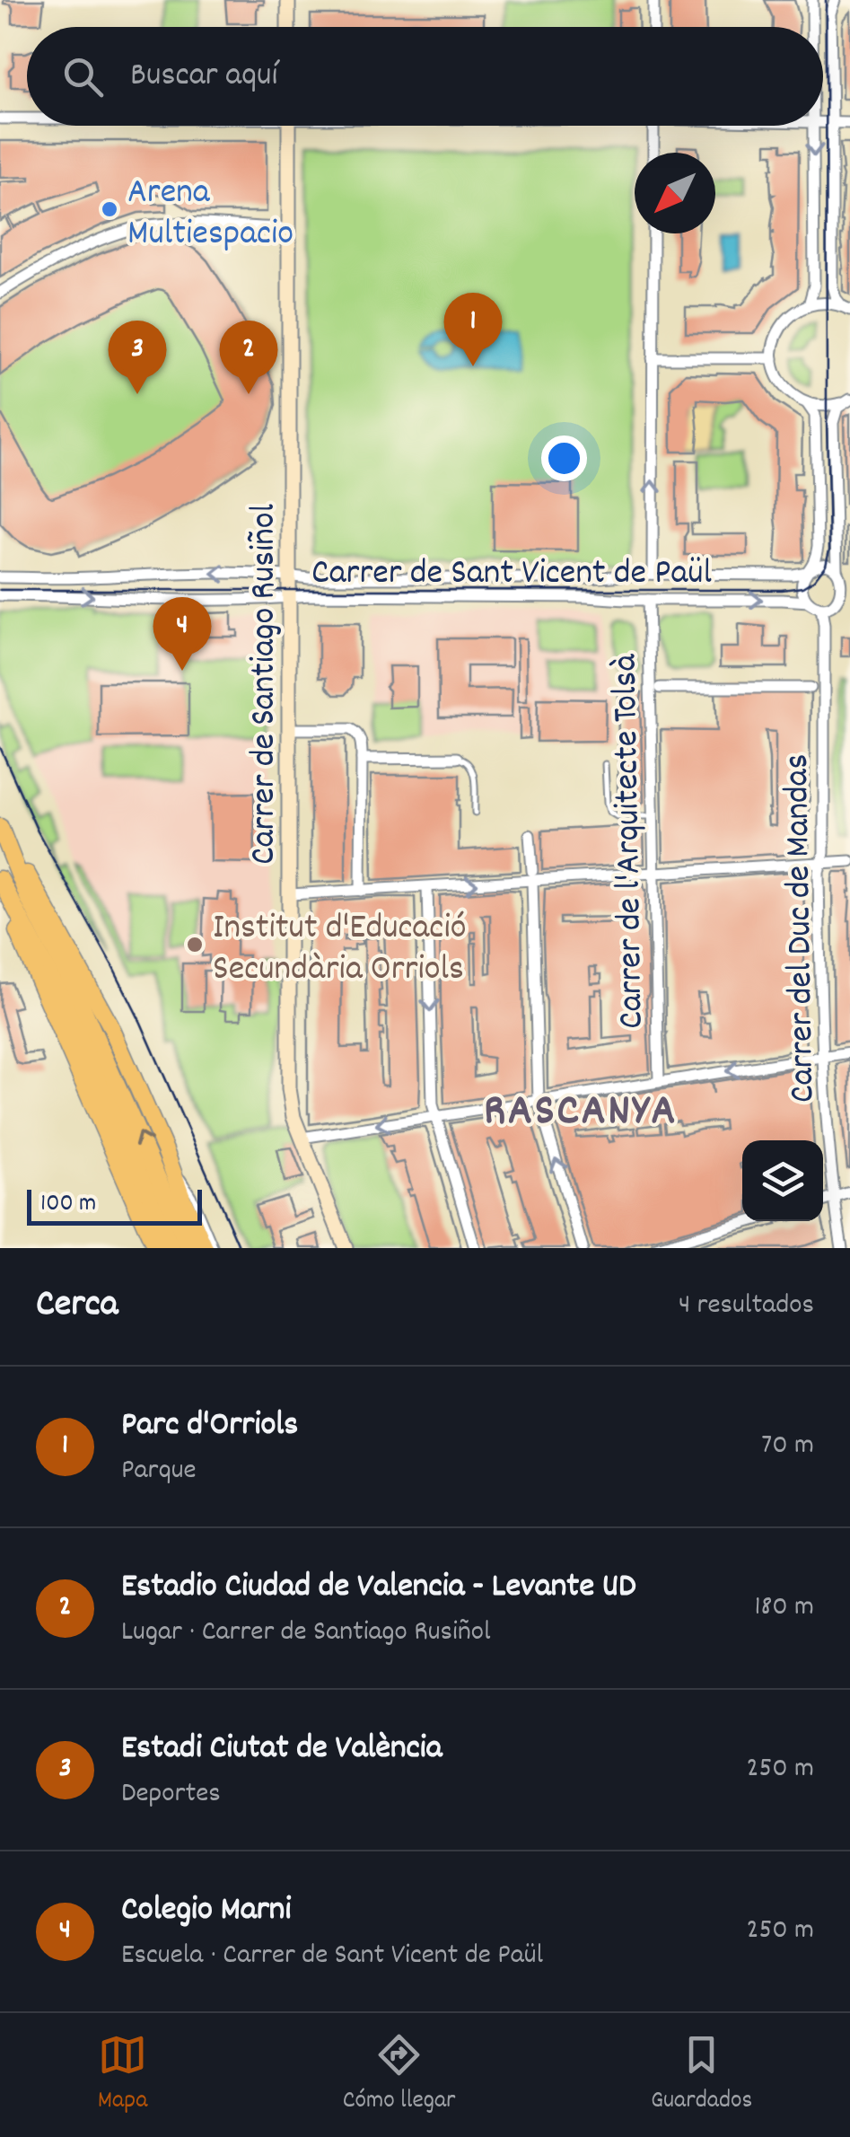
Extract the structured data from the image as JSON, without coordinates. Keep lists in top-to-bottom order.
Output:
{
  "streets": {
    "street": [
      "Carrer de Sant Vicent de Paül",
      "Carrer de Santiago Rusiñol",
      "Carrer de l'Arquitecte Tolsà",
      "Carrer del Duc de Mandas"
    ]
  },
  "crossings": [
    ["Carrer de Sant Vicent de Paül", "Carrer de Santiago Rusiñol"],
    ["Carrer de Sant Vicent de Paül", "Carrer de l'Arquitecte Tolsà"],
    ["Carrer de Sant Vicent de Paül", "Carrer del Duc de Mandas"]
  ],
  "districts": ["RASCANYA"],
  "places": ["Arena Multiespacio", "Institut d'Educació Secundària Orriols"],
  "scale_bar": "100 m",
  "north": "bottom left",
  "page": {
    "search": "Buscar aquí",
    "pins": [
      "1",
      "2",
      "3",
      "4"
    ],
    "scale": "100 m",
    "heading": ["Cerca", "4 resultados"],
    "list": [
      {
        "mark": "1",
        "name": "Parc d'Orriols",
        "note": "Parque",
        "value": "70 m"
      },
      {
        "mark": "2",
        "name": "Estadio Ciudad de Valencia - Levante UD",
        "note": "Lugar · Carrer de Santiago Rusiñol",
        "value": "180 m"
      },
      {
        "mark": "3",
        "name": "Estadi Ciutat de València",
        "note": "Deportes",
        "value": "250 m"
      },
      {
        "mark": "4",
        "name": "Colegio Marni",
        "note": "Escuela · Carrer de Sant Vicent de Paül",
        "value": "250 m"
      }
    ],
    "nav": ["Mapa", "Cómo llegar", "Guardados"]
  }
}
